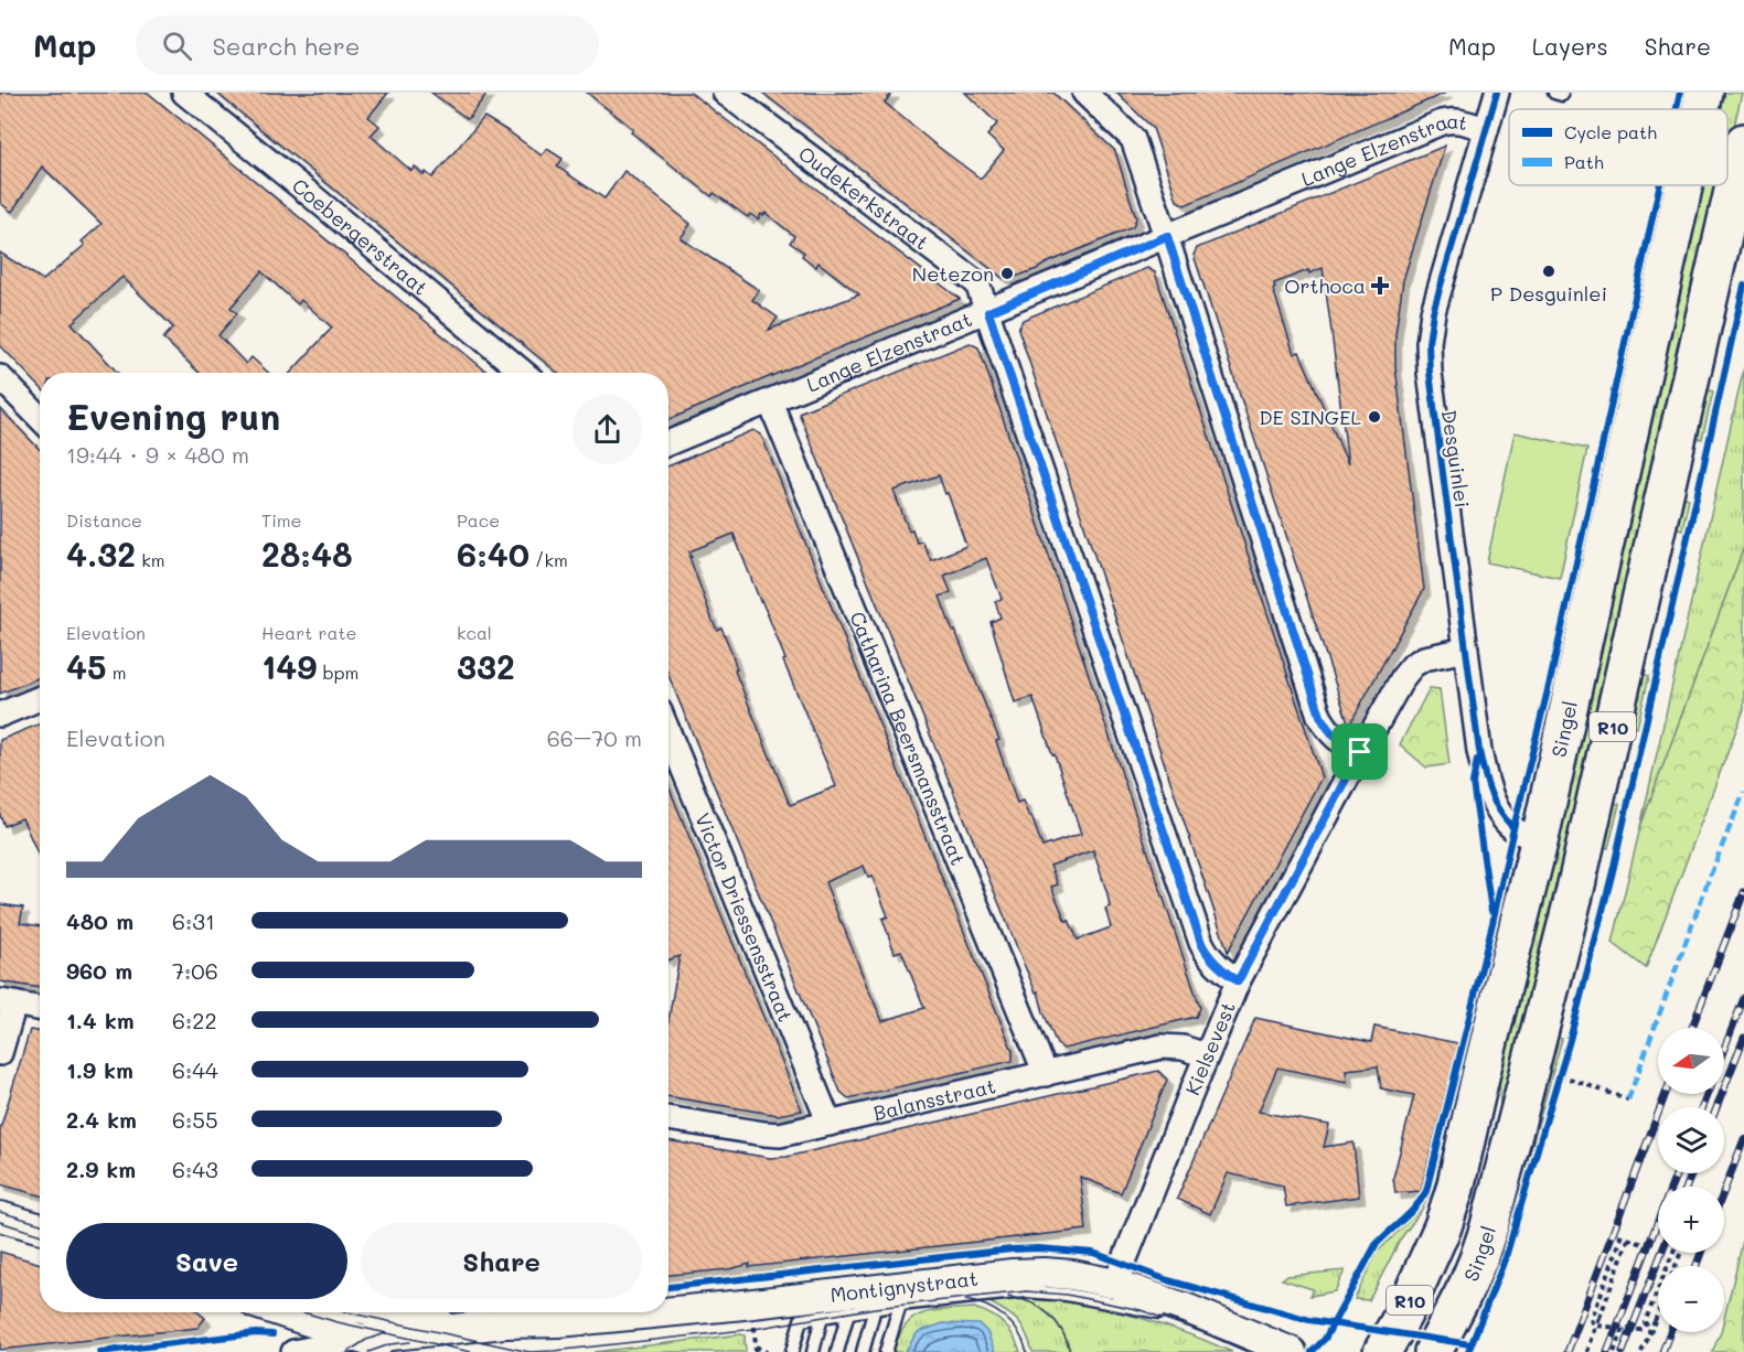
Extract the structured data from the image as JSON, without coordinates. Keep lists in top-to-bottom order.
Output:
{
  "streets": {
    "main road": ["R10", "Singel"],
    "street": [
      "Lange Elzenstraat",
      "Oudekerkstraat",
      "Coebergerstraat",
      "Desguinlei",
      "Catharina Beersmansstraat",
      "Victor Driessensstraat",
      "Kielsevest",
      "Balansstraat",
      "Montignystraat"
    ]
  },
  "crossings": [
    ["Lange Elzenstraat", "Oudekerkstraat"],
    ["Lange Elzenstraat", "Desguinlei"],
    ["Lange Elzenstraat", "Catharina Beersmansstraat"],
    ["Oudekerkstraat", "Kielsevest"],
    ["Desguinlei", "Singel"],
    ["Desguinlei", "Kielsevest"],
    ["Catharina Beersmansstraat", "Balansstraat"],
    ["Victor Driessensstraat", "Balansstraat"],
    ["Kielsevest", "Balansstraat"],
    ["Kielsevest", "Montignystraat"]
  ],
  "places": {
    "other": ["P Desguinlei", "Netezon", "DE SINGEL"],
    "health": ["Orthoca"]
  },
  "legend": ["Cycle path", "Path"],
  "north": "left",
  "page": {
    "header": "Map",
    "search": "Search here",
    "nav": ["Map", "Layers", "Share"],
    "heading": ["Evening run", "19:44 · 9 × 480 m"],
    "stats": [
      ["Distance", "4.32 km"],
      ["Time", "28:48"],
      ["Pace", "6:40 /km"],
      ["Elevation", "45 m"],
      ["Heart rate", "149 bpm"],
      ["kcal", "332"]
    ],
    "chart": ["Elevation", "66–70 m"],
    "list": [
      {
        "name": "480 m",
        "note": "6:31"
      },
      {
        "name": "960 m",
        "note": "7:06"
      },
      {
        "name": "1.4 km",
        "note": "6:22"
      },
      {
        "name": "1.9 km",
        "note": "6:44"
      },
      {
        "name": "2.4 km",
        "note": "6:55"
      },
      {
        "name": "2.9 km",
        "note": "6:43"
      }
    ],
    "map_buttons": ["+", "−"],
    "buttons": ["Save", "Share"]
  }
}
